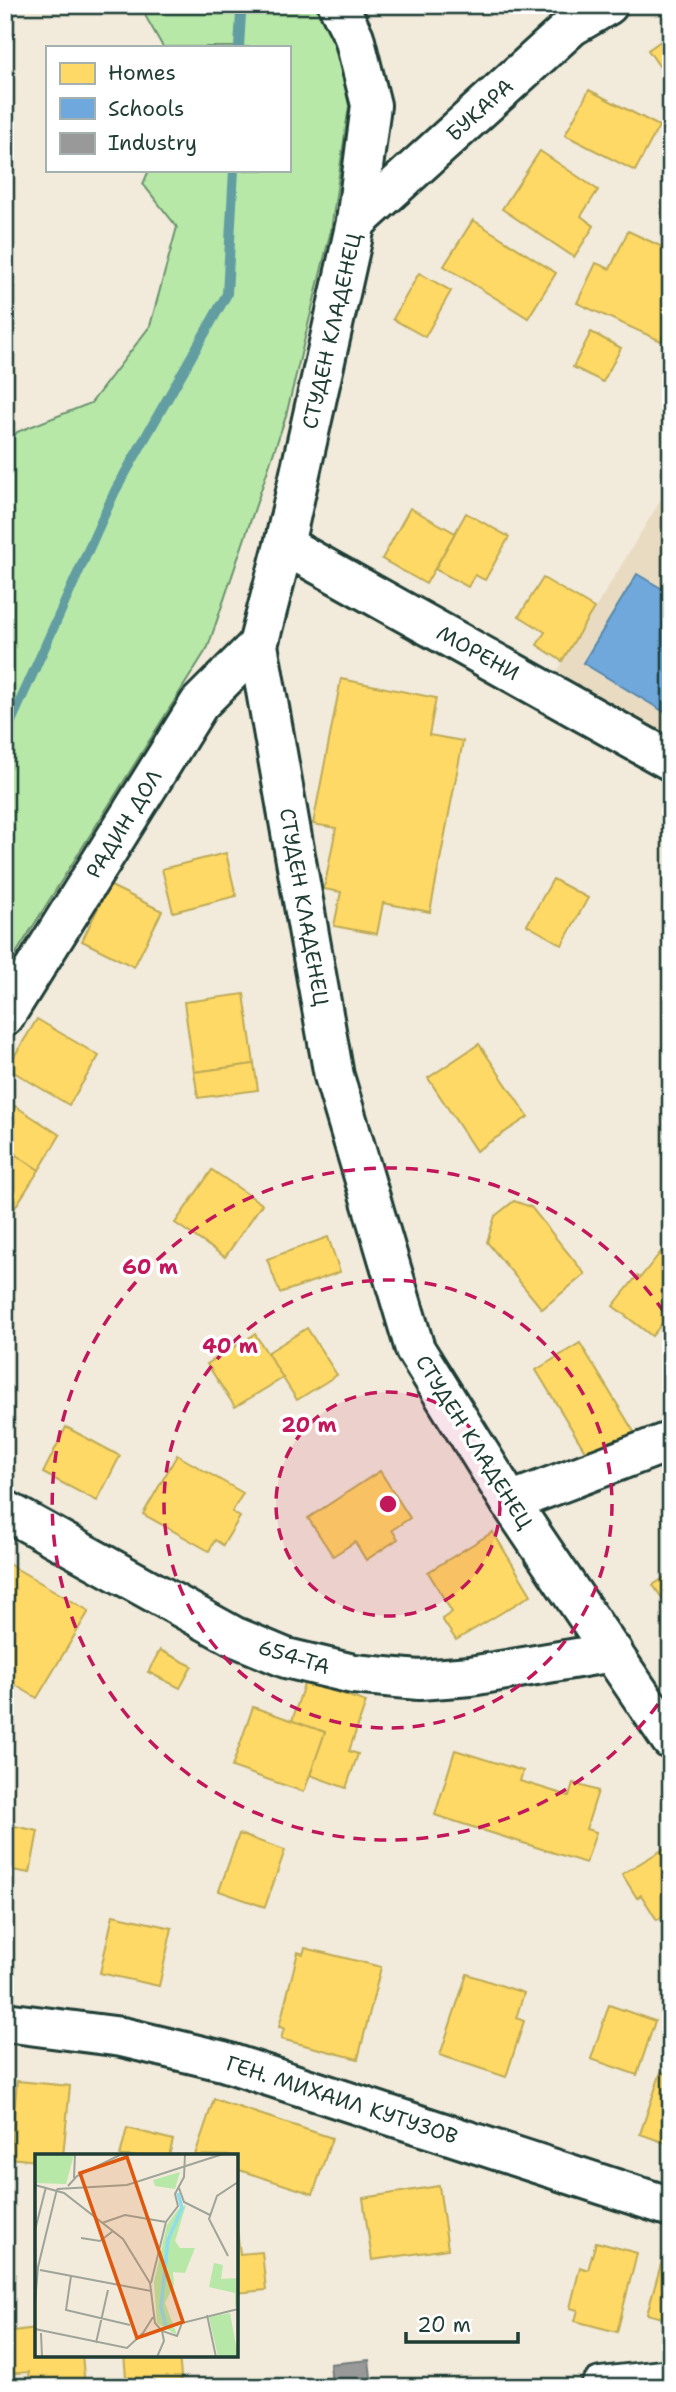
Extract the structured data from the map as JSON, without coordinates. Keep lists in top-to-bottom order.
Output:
{
  "streets": {
    "street": [
      "БУКАРА",
      "СТУДЕН КЛАДЕНЕЦ",
      "МОРЕНИ",
      "РАДИН ДОЛ",
      "654-ТА",
      "ГЕН. МИХАИЛ КУТУЗОВ"
    ]
  },
  "crossings": [
    ["БУКАРА", "СТУДЕН КЛАДЕНЕЦ"],
    ["СТУДЕН КЛАДЕНЕЦ", "МОРЕНИ"],
    ["СТУДЕН КЛАДЕНЕЦ", "РАДИН ДОЛ"],
    ["СТУДЕН КЛАДЕНЕЦ", "654-ТА"]
  ],
  "legend": ["Homes", "Schools", "Industry"],
  "scale_bar": "20 m",
  "rings": ["60 m", "40 m", "20 m"]
}
